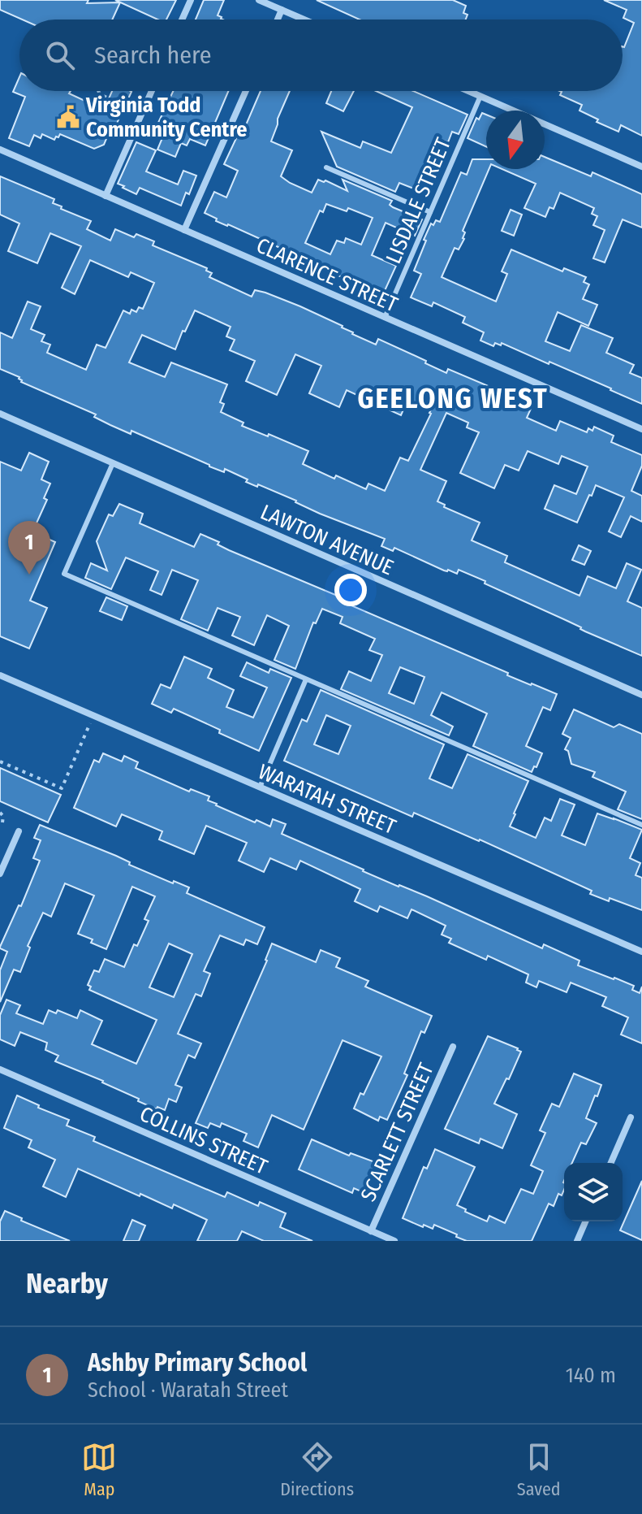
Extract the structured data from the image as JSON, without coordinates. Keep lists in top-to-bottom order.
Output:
{
  "streets": {
    "street": [
      "CLARENCE STREET",
      "LAWTON AVENUE",
      "WARATAH STREET",
      "SCARLETT STREET",
      "COLLINS STREET"
    ],
    "lane": ["LISDALE STREET"]
  },
  "crossings": [
    ["LISDALE STREET", "CLARENCE STREET"],
    ["SCARLETT STREET", "COLLINS STREET"]
  ],
  "districts": ["GEELONG WEST"],
  "places": {
    "public building": ["Virginia Todd Community Centre"]
  },
  "north": "bottom",
  "page": {
    "search": "Search here",
    "pins": "1",
    "heading": "Nearby",
    "list": [
      {
        "mark": "1",
        "name": "Ashby Primary School",
        "note": "School · Waratah Street",
        "value": "140 m"
      }
    ],
    "nav": ["Map", "Directions", "Saved"]
  }
}
